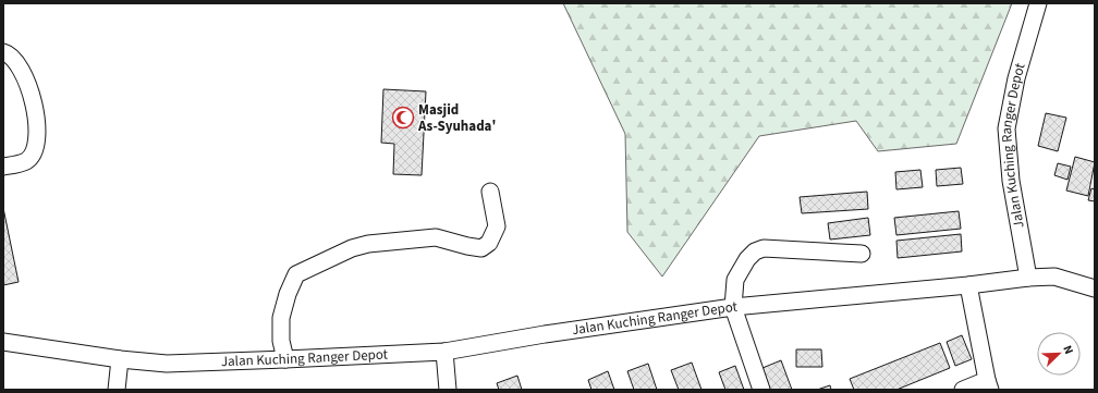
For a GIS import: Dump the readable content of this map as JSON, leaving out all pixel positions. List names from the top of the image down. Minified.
{"streets":{"street":["Jalan Kuching Ranger Depot"]},"places":{"mosque":["Masjid As-Syuhada'"]},"north":"top right"}
